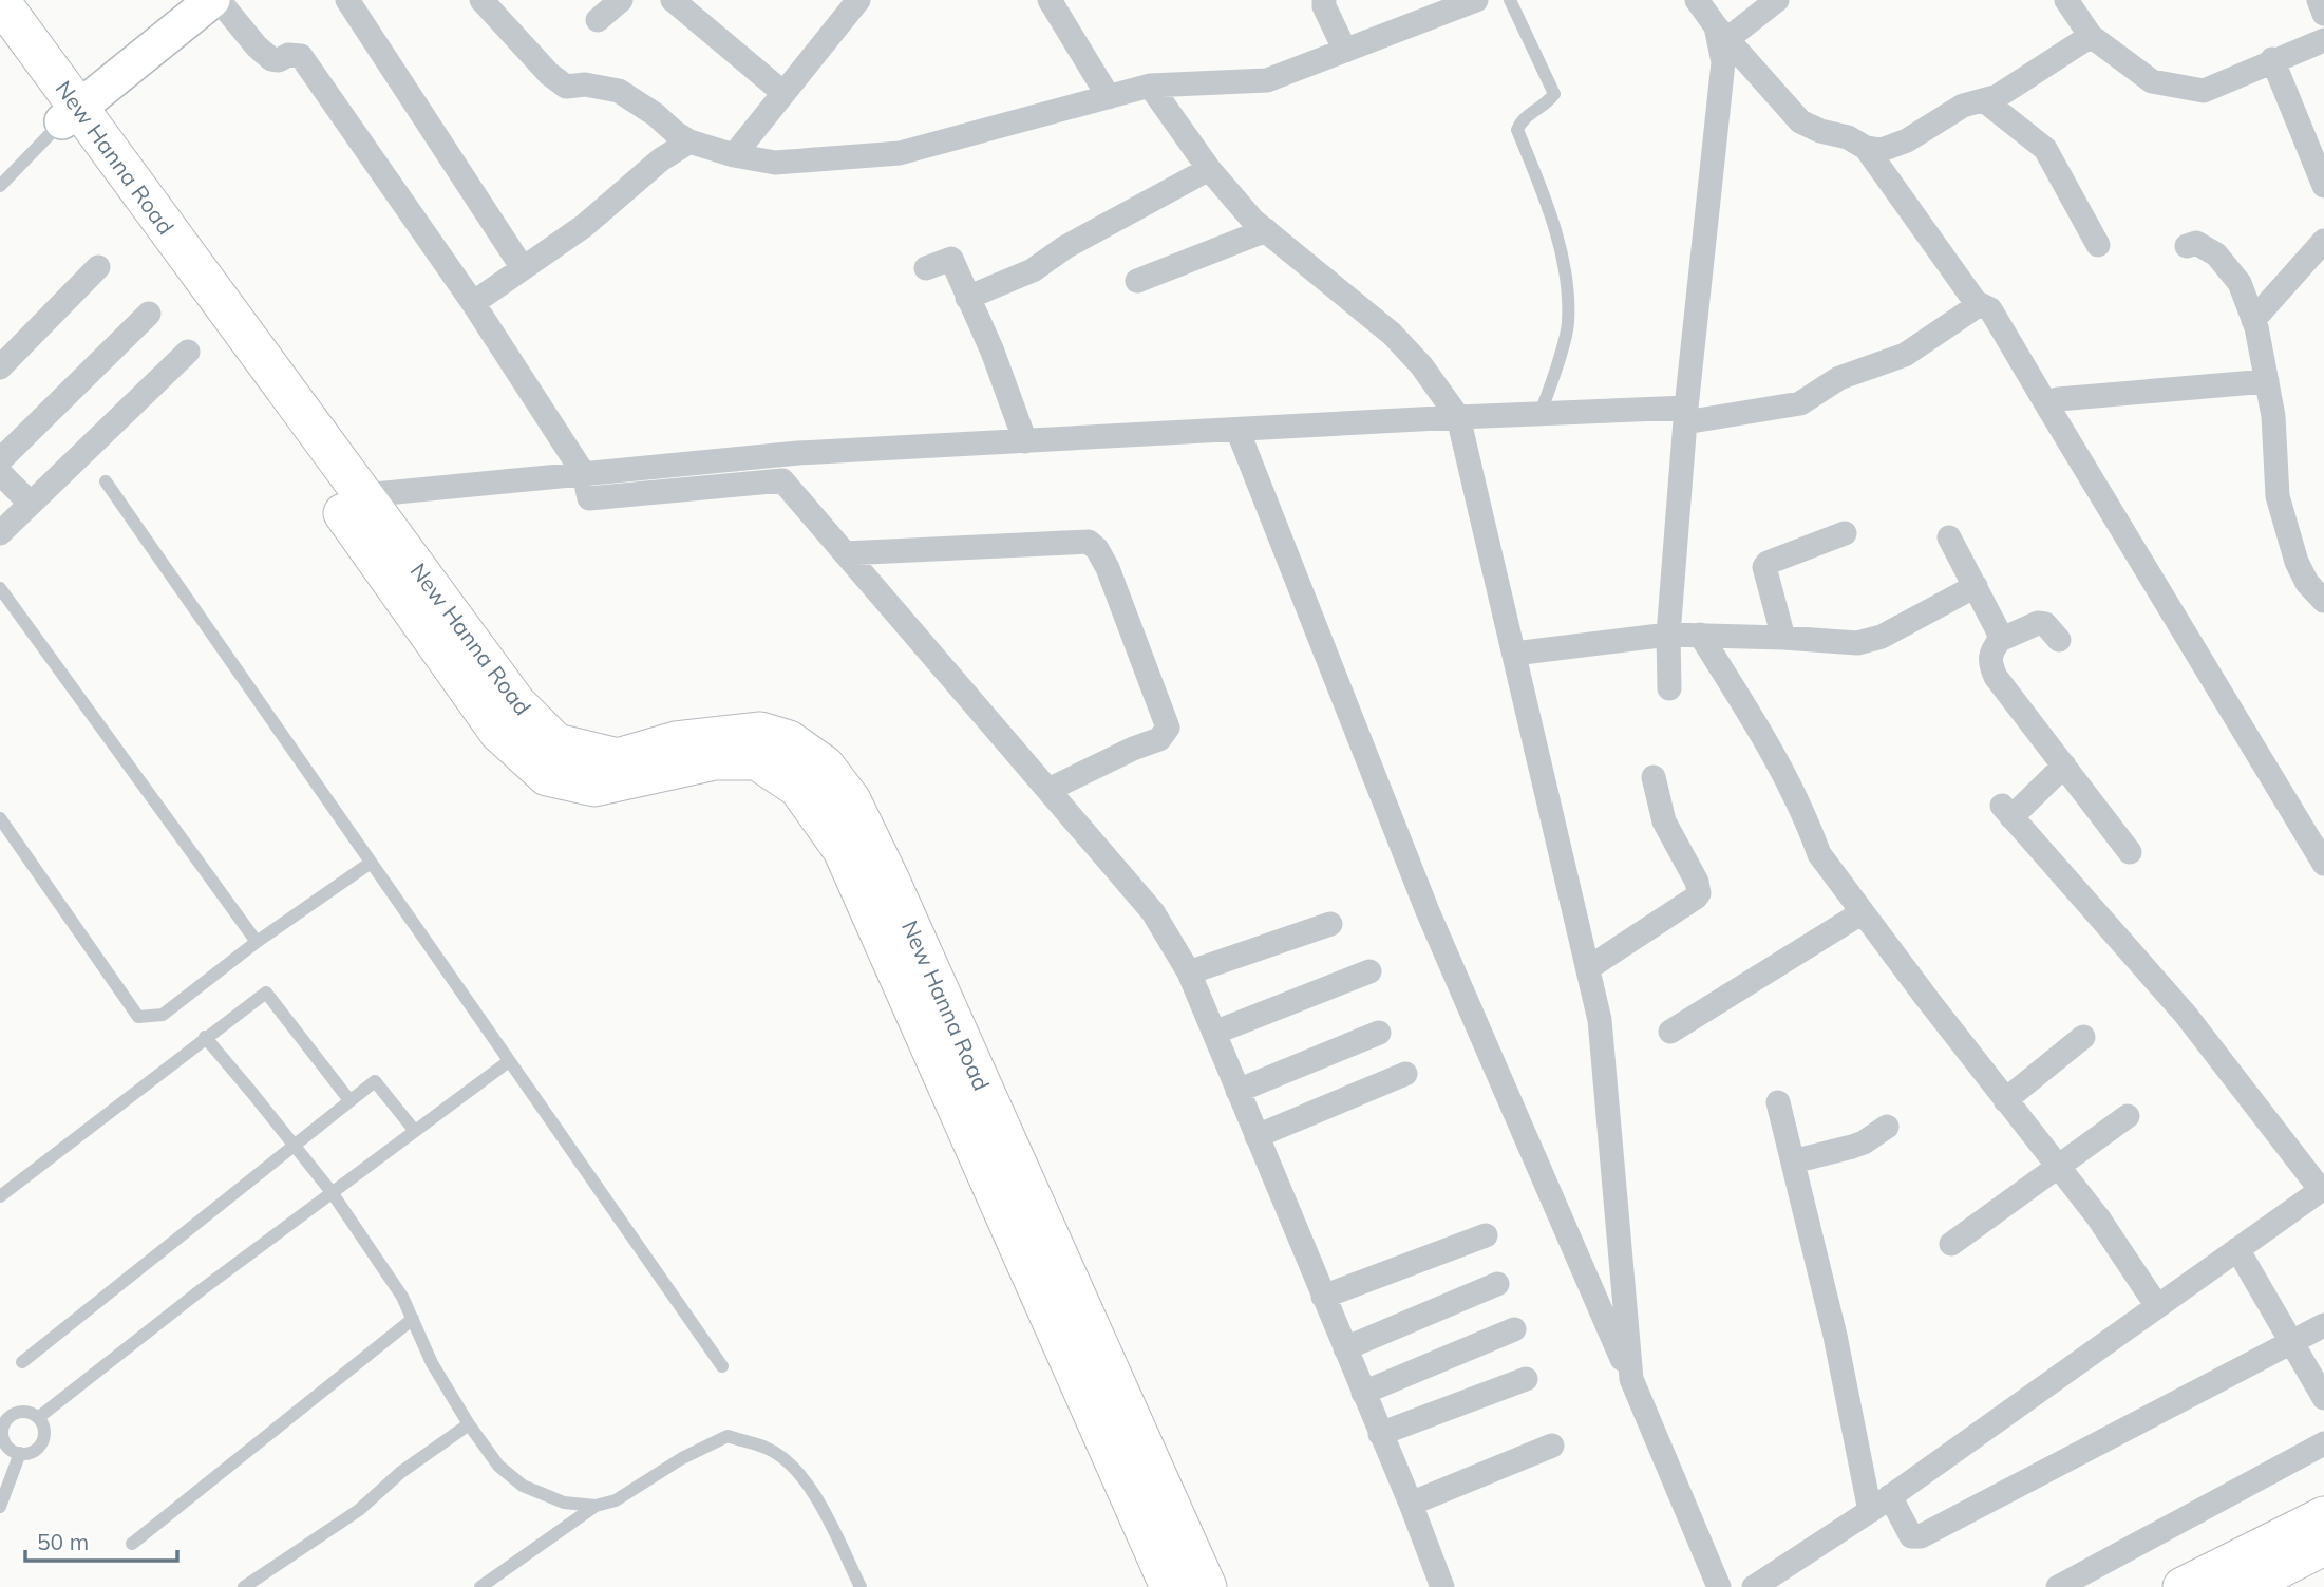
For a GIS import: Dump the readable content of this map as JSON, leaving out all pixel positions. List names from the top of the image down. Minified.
{"streets":{"main road":["New Hanna Road"]},"scale_bar":"50 m"}
